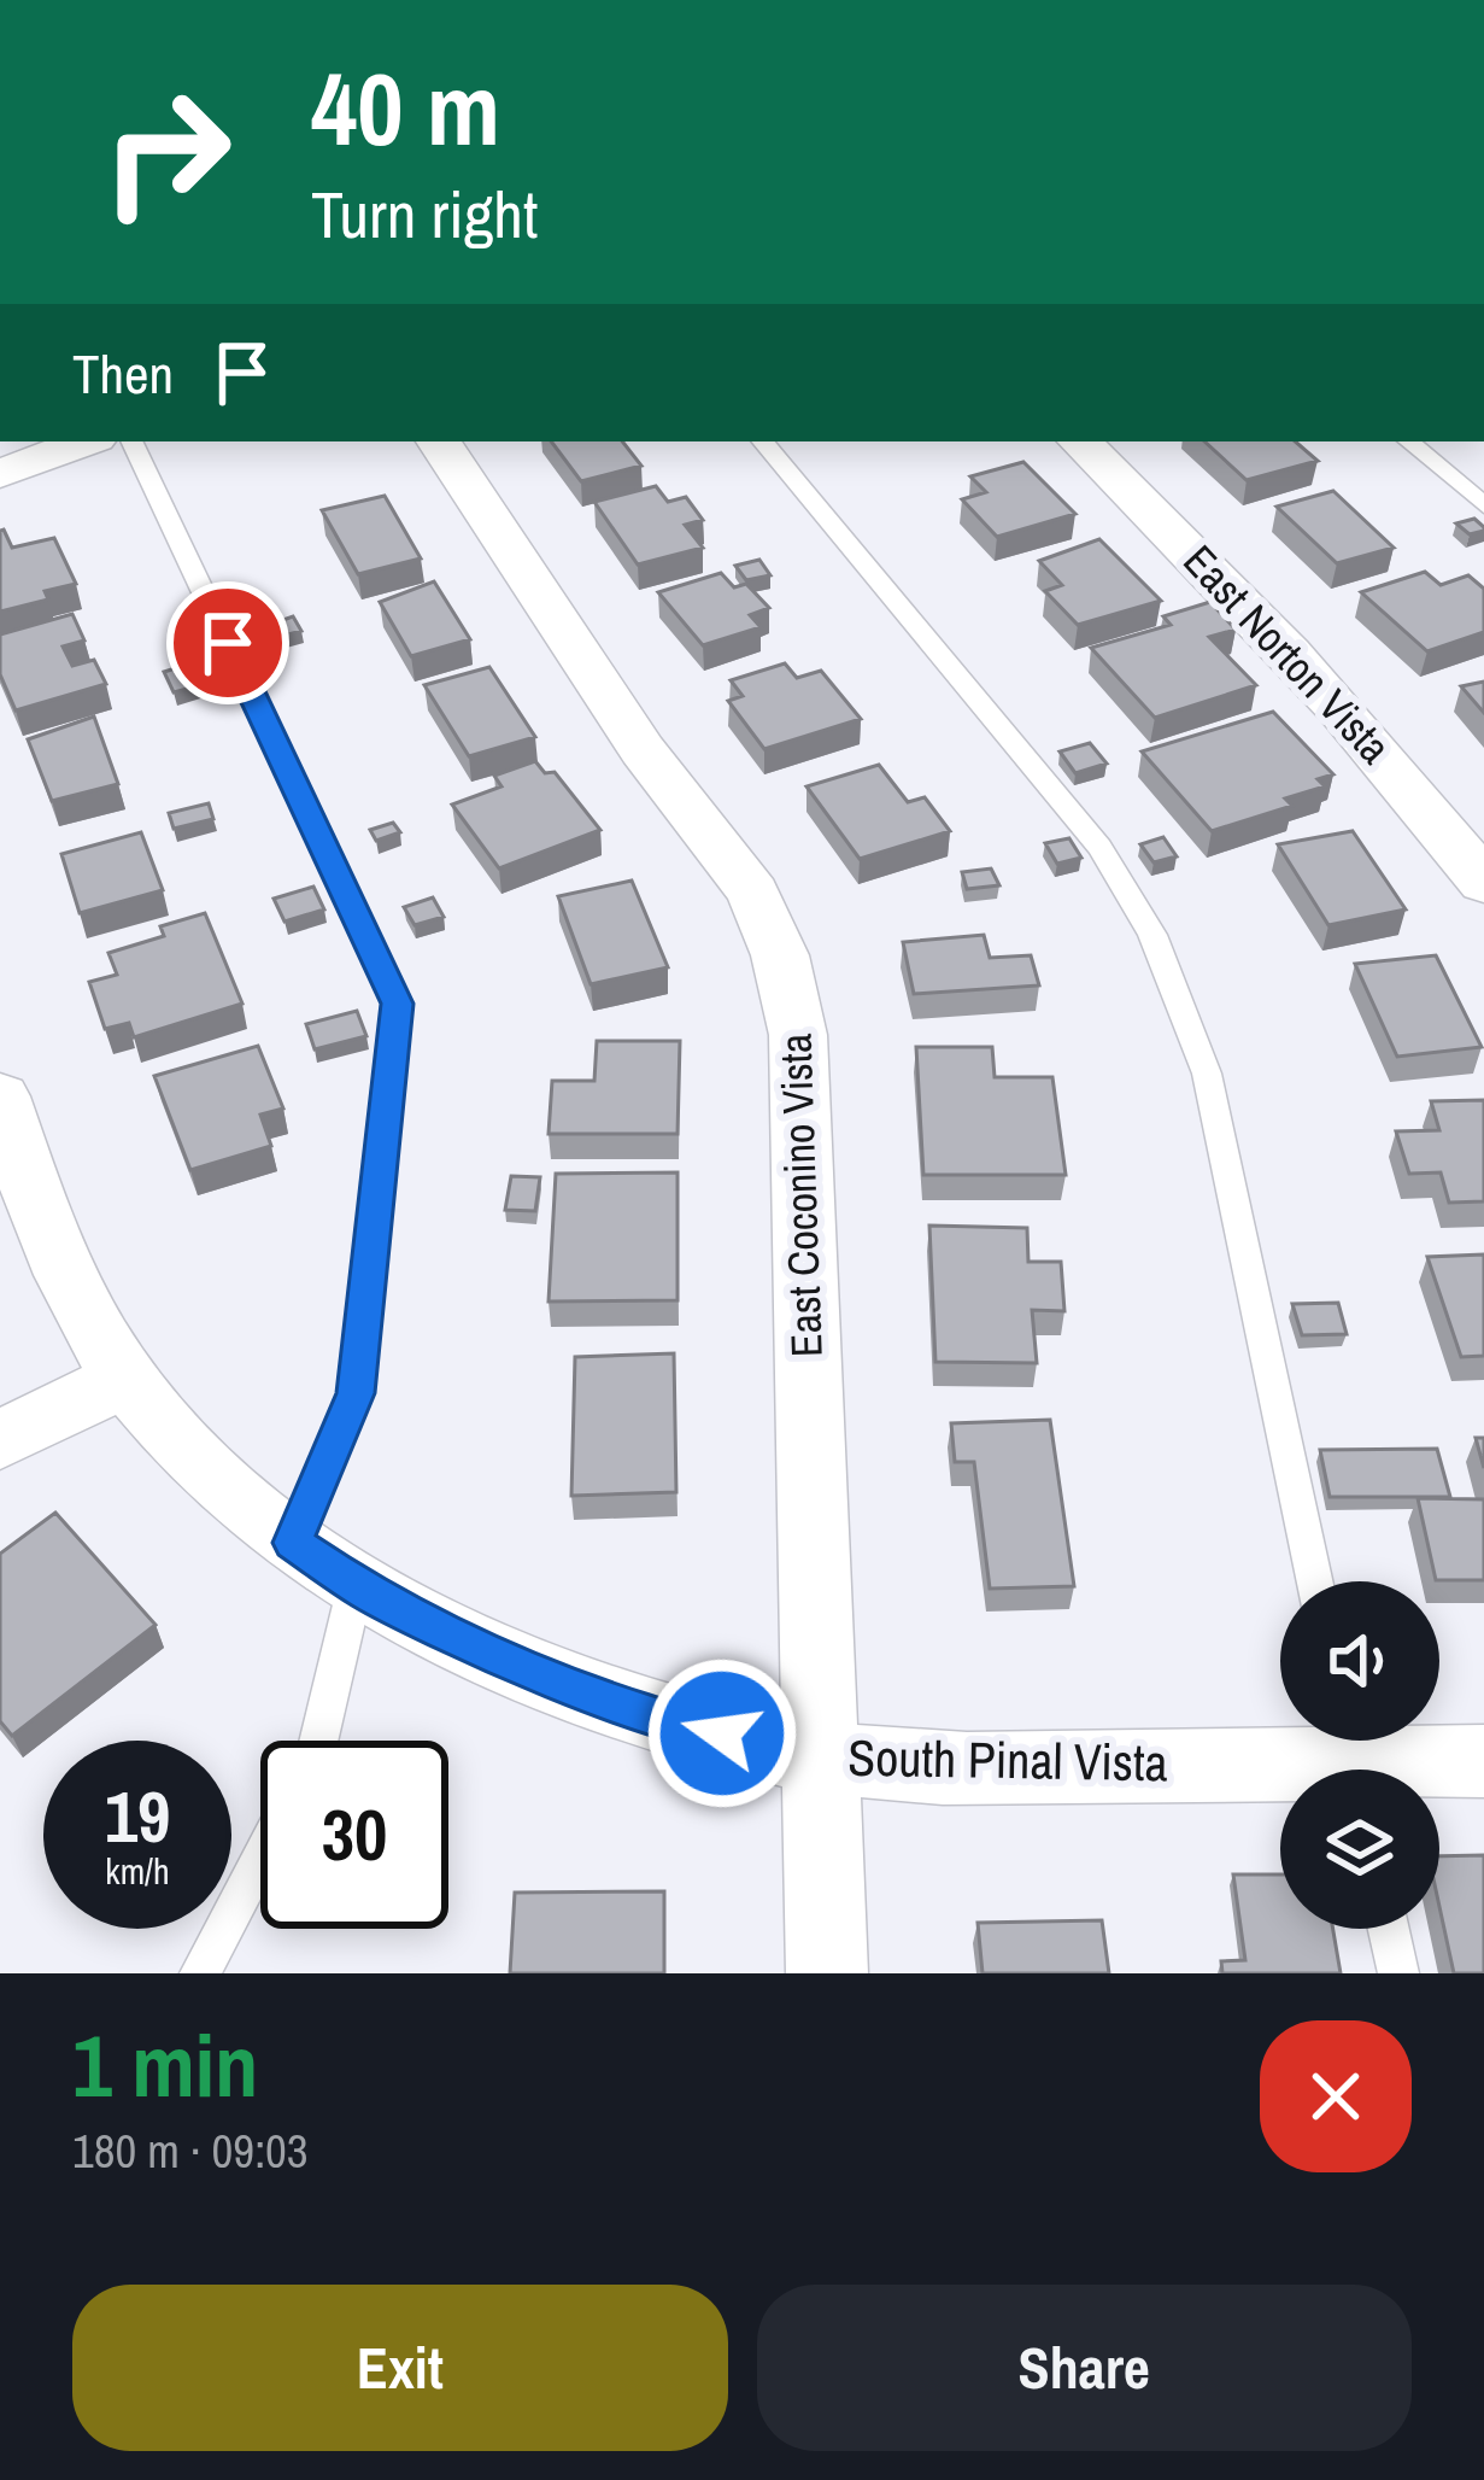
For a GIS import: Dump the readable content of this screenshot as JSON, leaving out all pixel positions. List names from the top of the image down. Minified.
{"streets":{"street":["East Norton Vista","East Coconino Vista","South Pinal Vista"]},"crossings":[["East Coconino Vista","South Pinal Vista"]],"page":{"turn":["40 m","Turn right"],"then":"Then","speed":"19 km/h","limit":"30","heading":["1 min","180 m · 09:03"],"buttons":["Exit","Share"]}}
